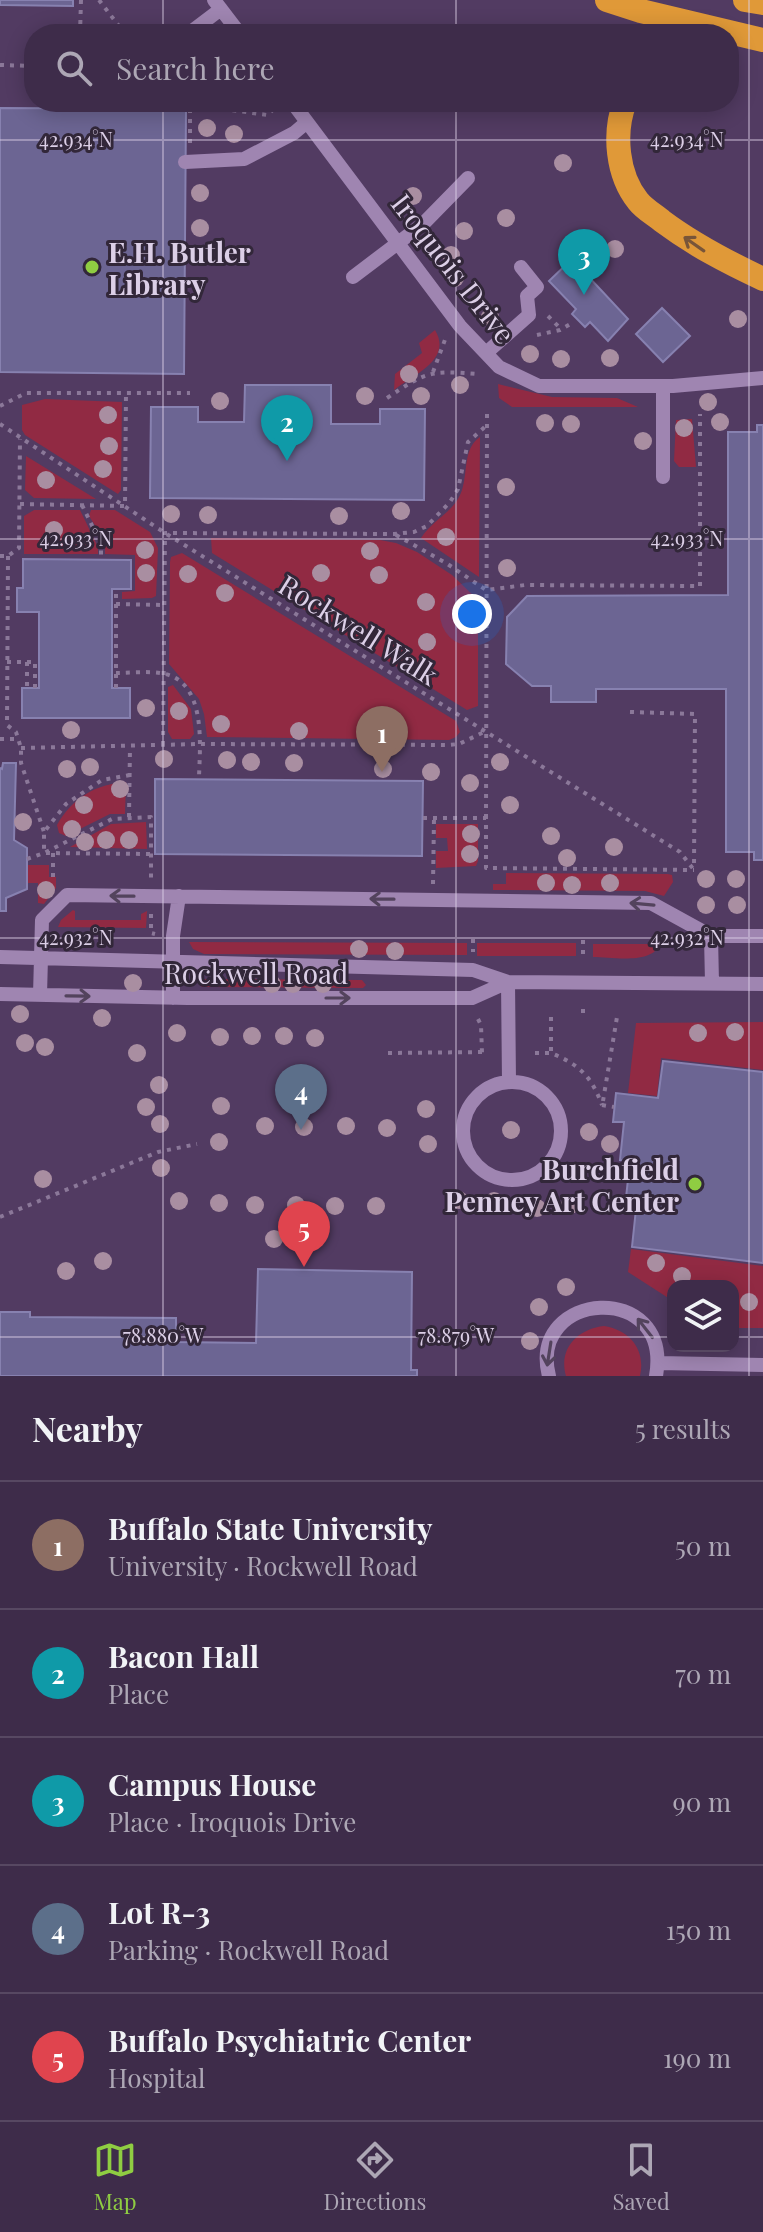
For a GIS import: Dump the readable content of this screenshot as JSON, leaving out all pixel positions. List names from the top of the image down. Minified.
{"streets":{"street":["Iroquois Drive","Rockwell Road"],"path":["Rockwell Walk"]},"places":["E.H. Butler Library","Burchfield Penney Art Center"],"page":{"search":"Search here","pins":["3","2","1","4","5"],"heading":["Nearby","5 results"],"list":[{"mark":"1","name":"Buffalo State University","note":"University · Rockwell Road","value":"50 m"},{"mark":"2","name":"Bacon Hall","note":"Place","value":"70 m"},{"mark":"3","name":"Campus House","note":"Place · Iroquois Drive","value":"90 m"},{"mark":"4","name":"Lot R-3","note":"Parking · Rockwell Road","value":"150 m"},{"mark":"5","name":"Buffalo Psychiatric Center","note":"Hospital","value":"190 m"}],"nav":["Map","Directions","Saved"]},"coordinates":["42.934°N","42.933°N","42.932°N","78.880°W","78.879°W"]}
